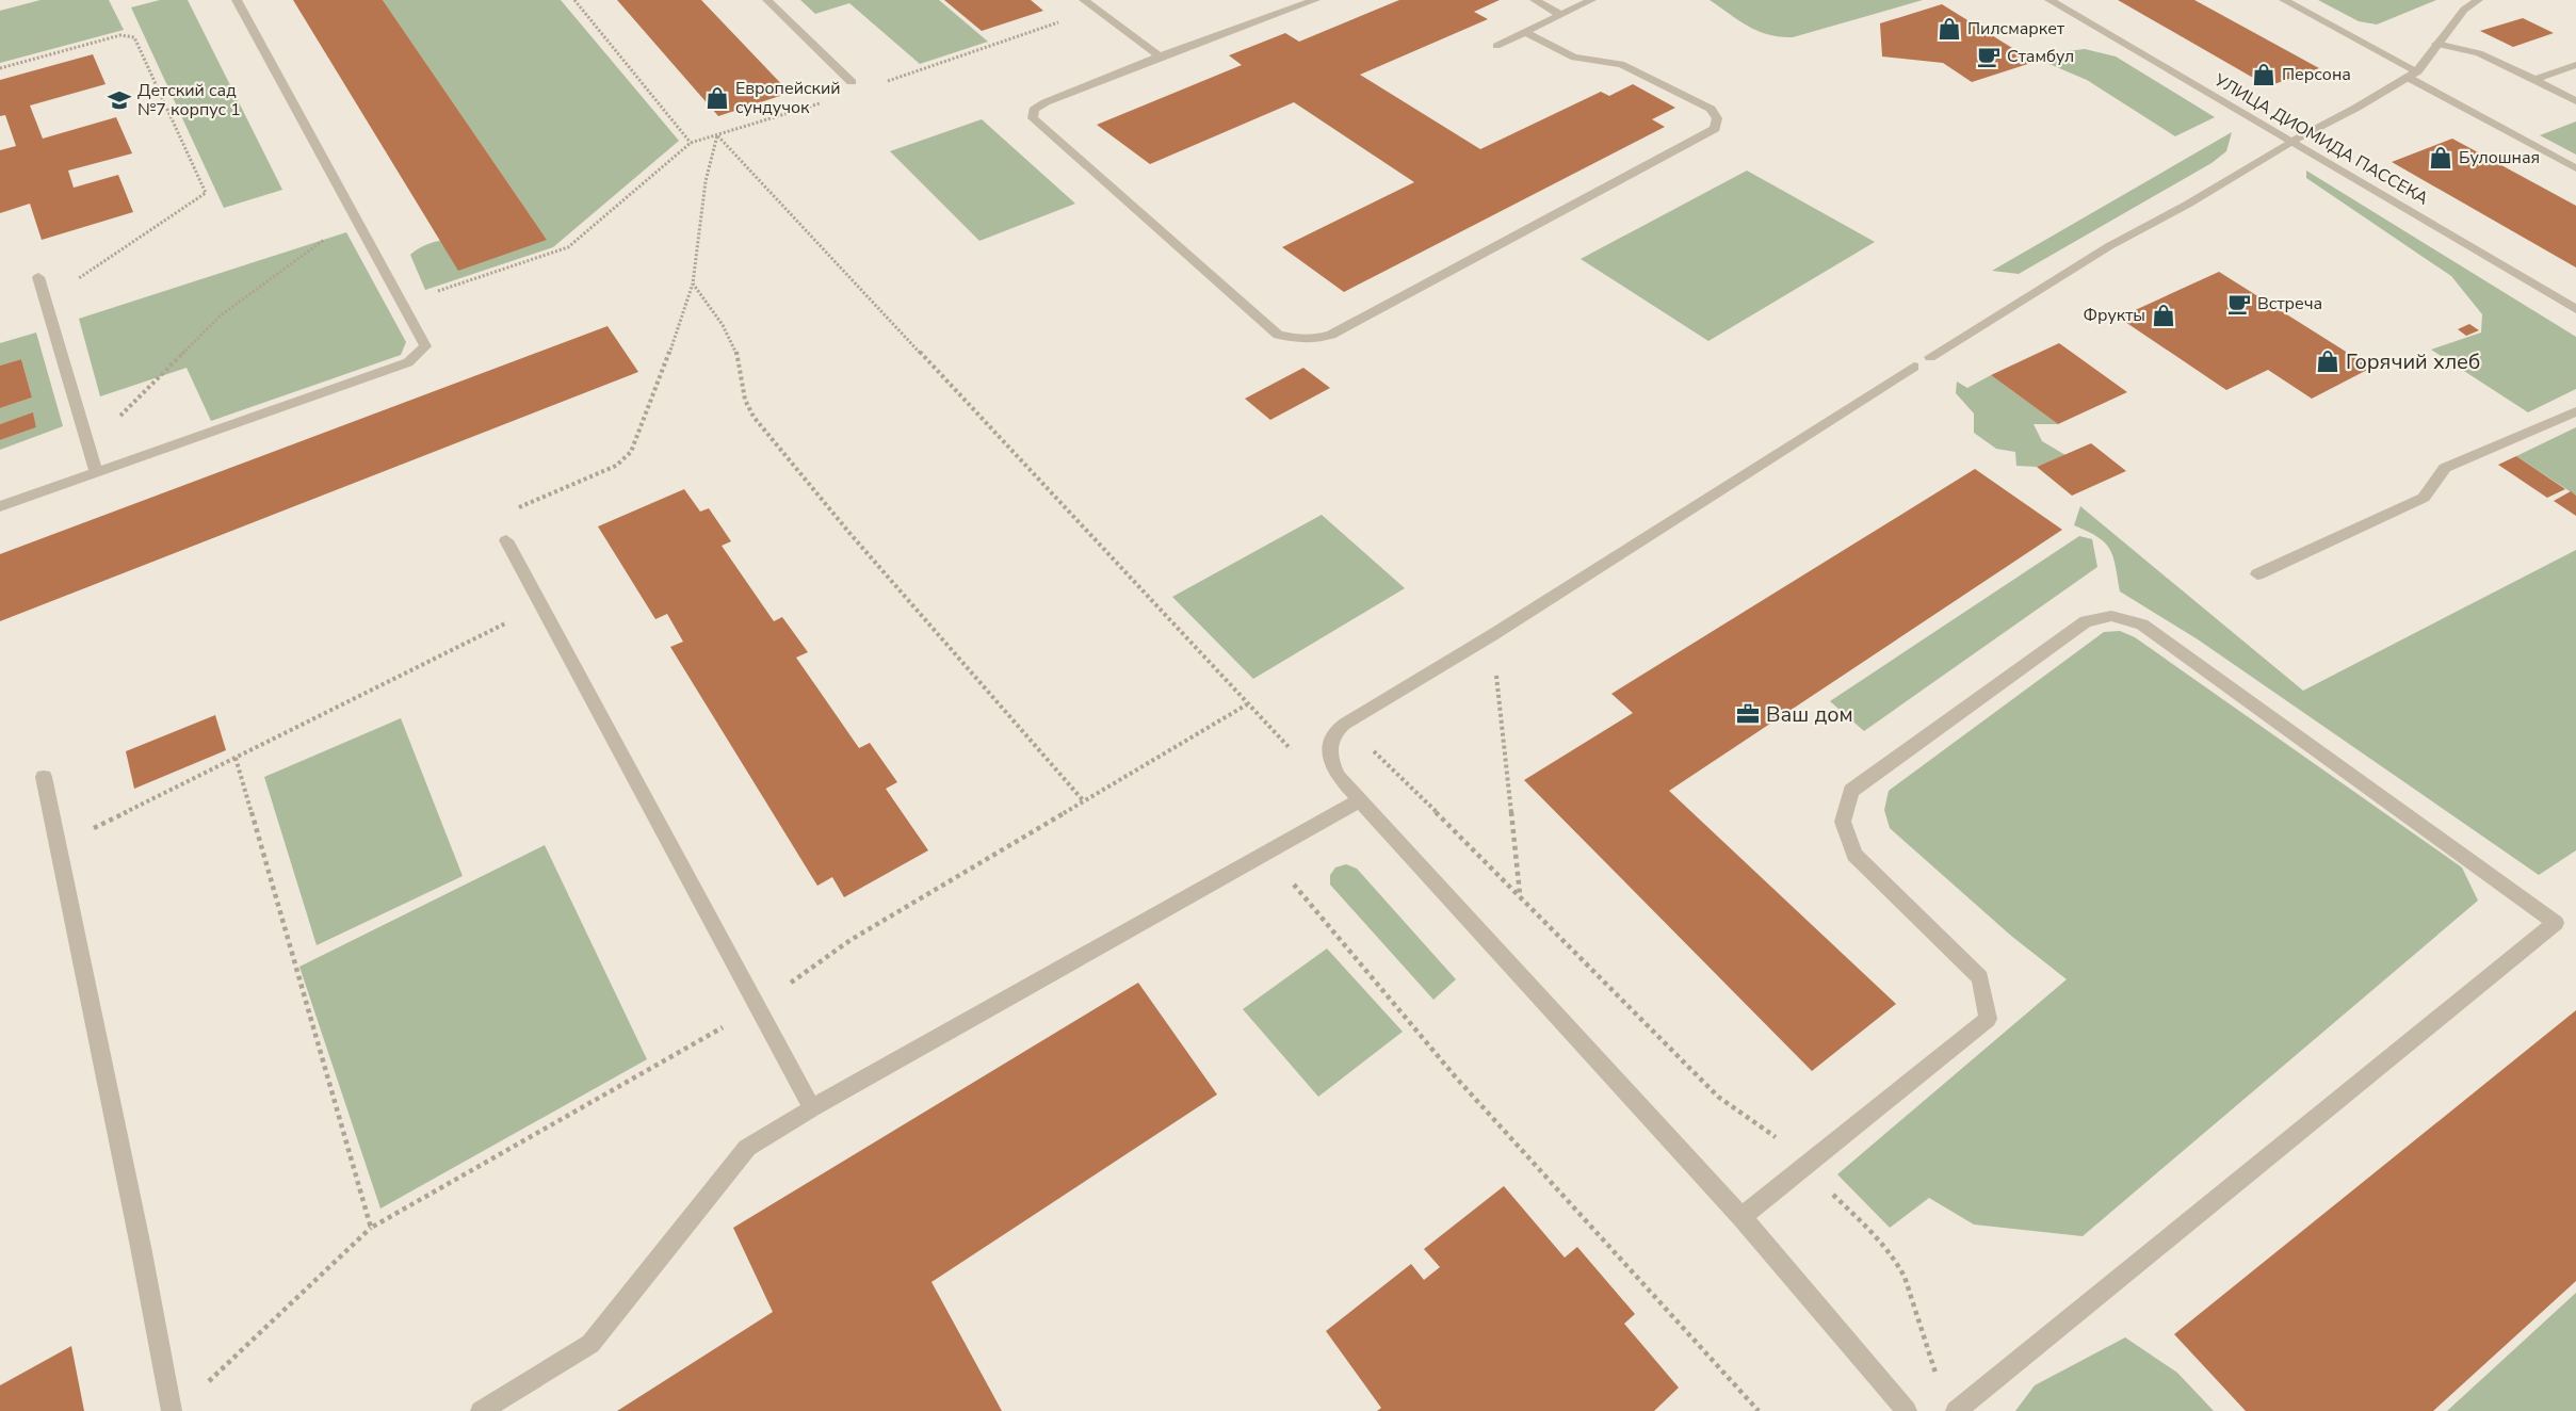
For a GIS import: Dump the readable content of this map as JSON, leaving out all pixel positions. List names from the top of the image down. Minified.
{"streets":{"street":["УЛИЦА ДИОМИДА ПАССЕКА"]},"places":{"shop":["Пилсмаркет","Персона","Европейский сундучок","Булошная","Фрукты","Горячий хлеб"],"cafe":["Стамбул","Встреча"],"school or university":["Детский сад №7 корпус 1"],"office":["Ваш дом"]}}
